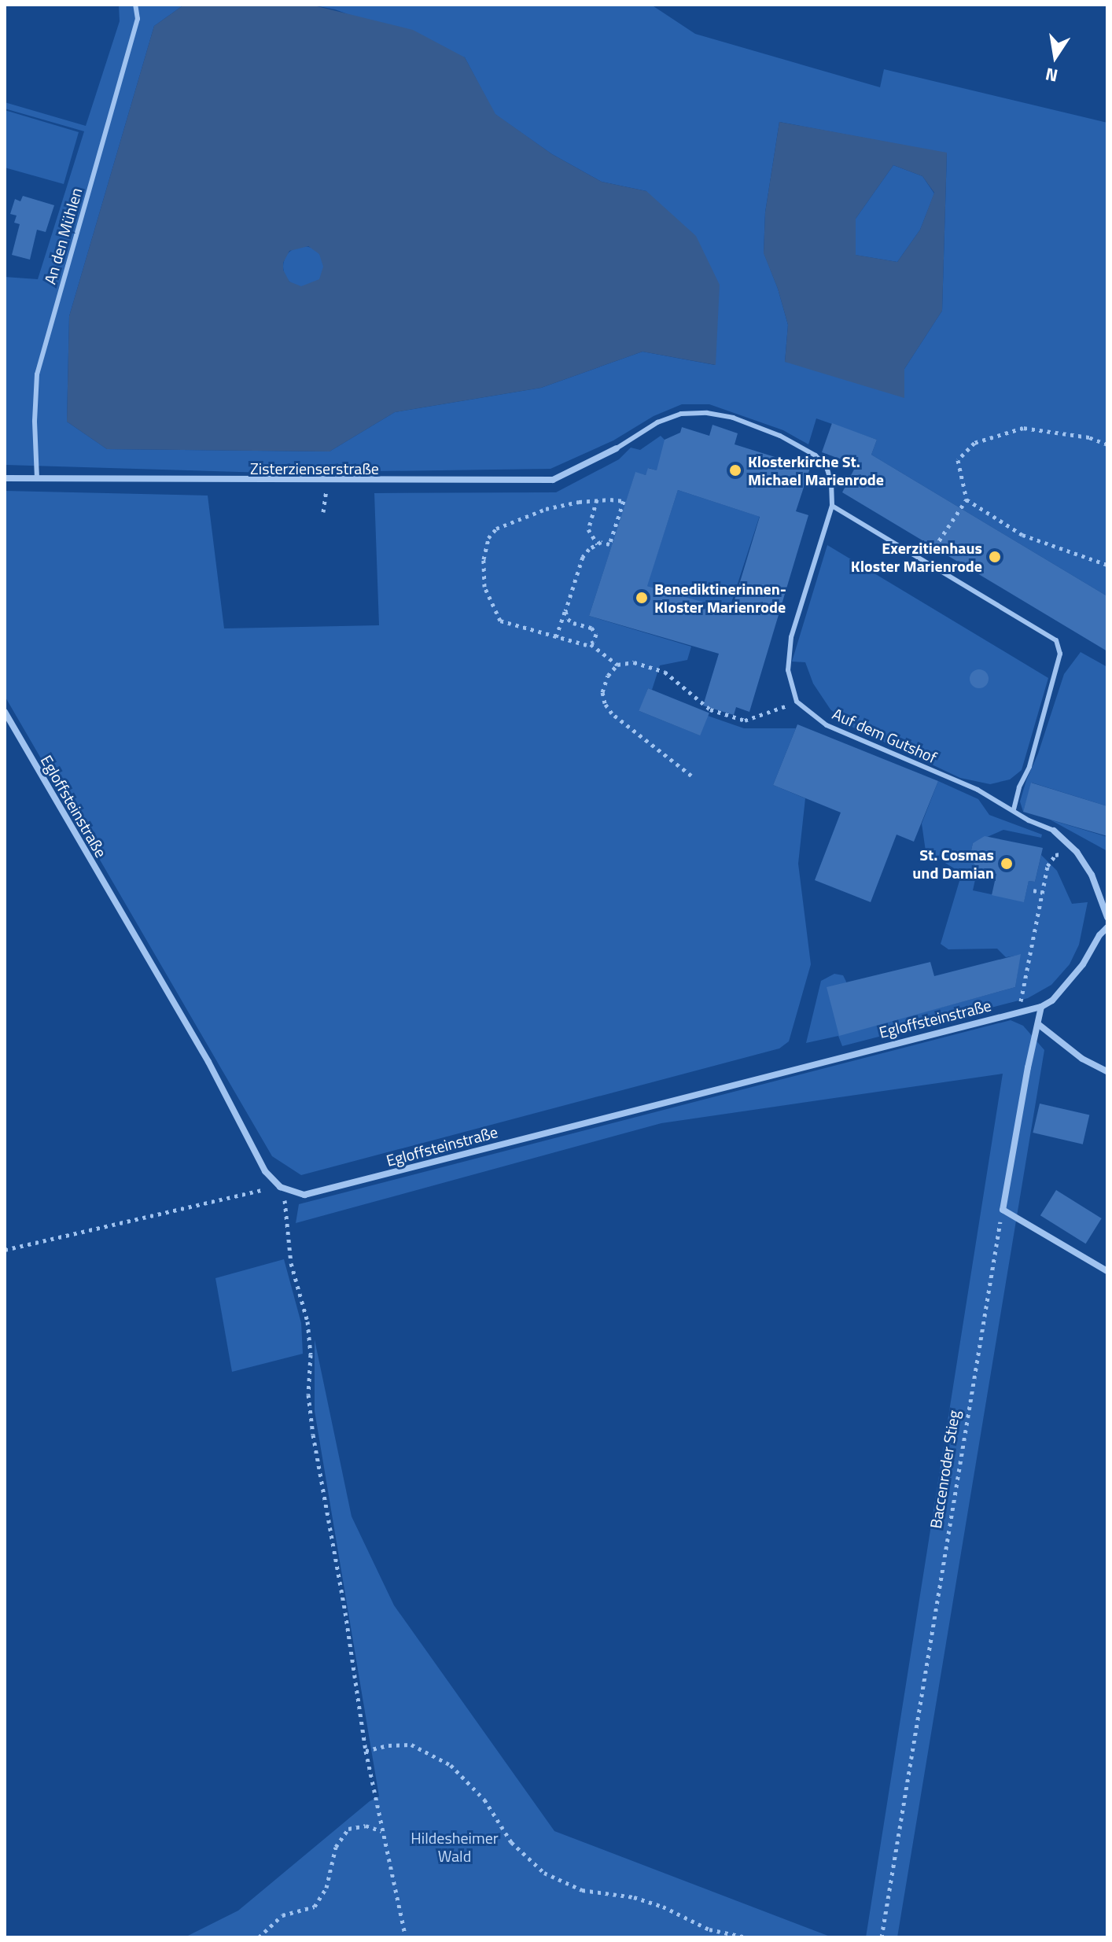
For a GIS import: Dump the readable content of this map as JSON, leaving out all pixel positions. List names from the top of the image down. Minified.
{"streets":{"street":["Zisterzienserstraße","Egloffsteinstraße"],"lane":["An den Mühlen","Auf dem Gutshof"],"path":["Baccenroder Stieg"]},"crossings":[["An den Mühlen","Zisterzienserstraße"]],"parks":["Hildesheimer Wald"],"places":["Klosterkirche St. Michael Marienrode","Exerzitienhaus Kloster Marienrode","Benediktinerinnen- Kloster Marienrode","St. Cosmas und Damian"],"north":"bottom"}
